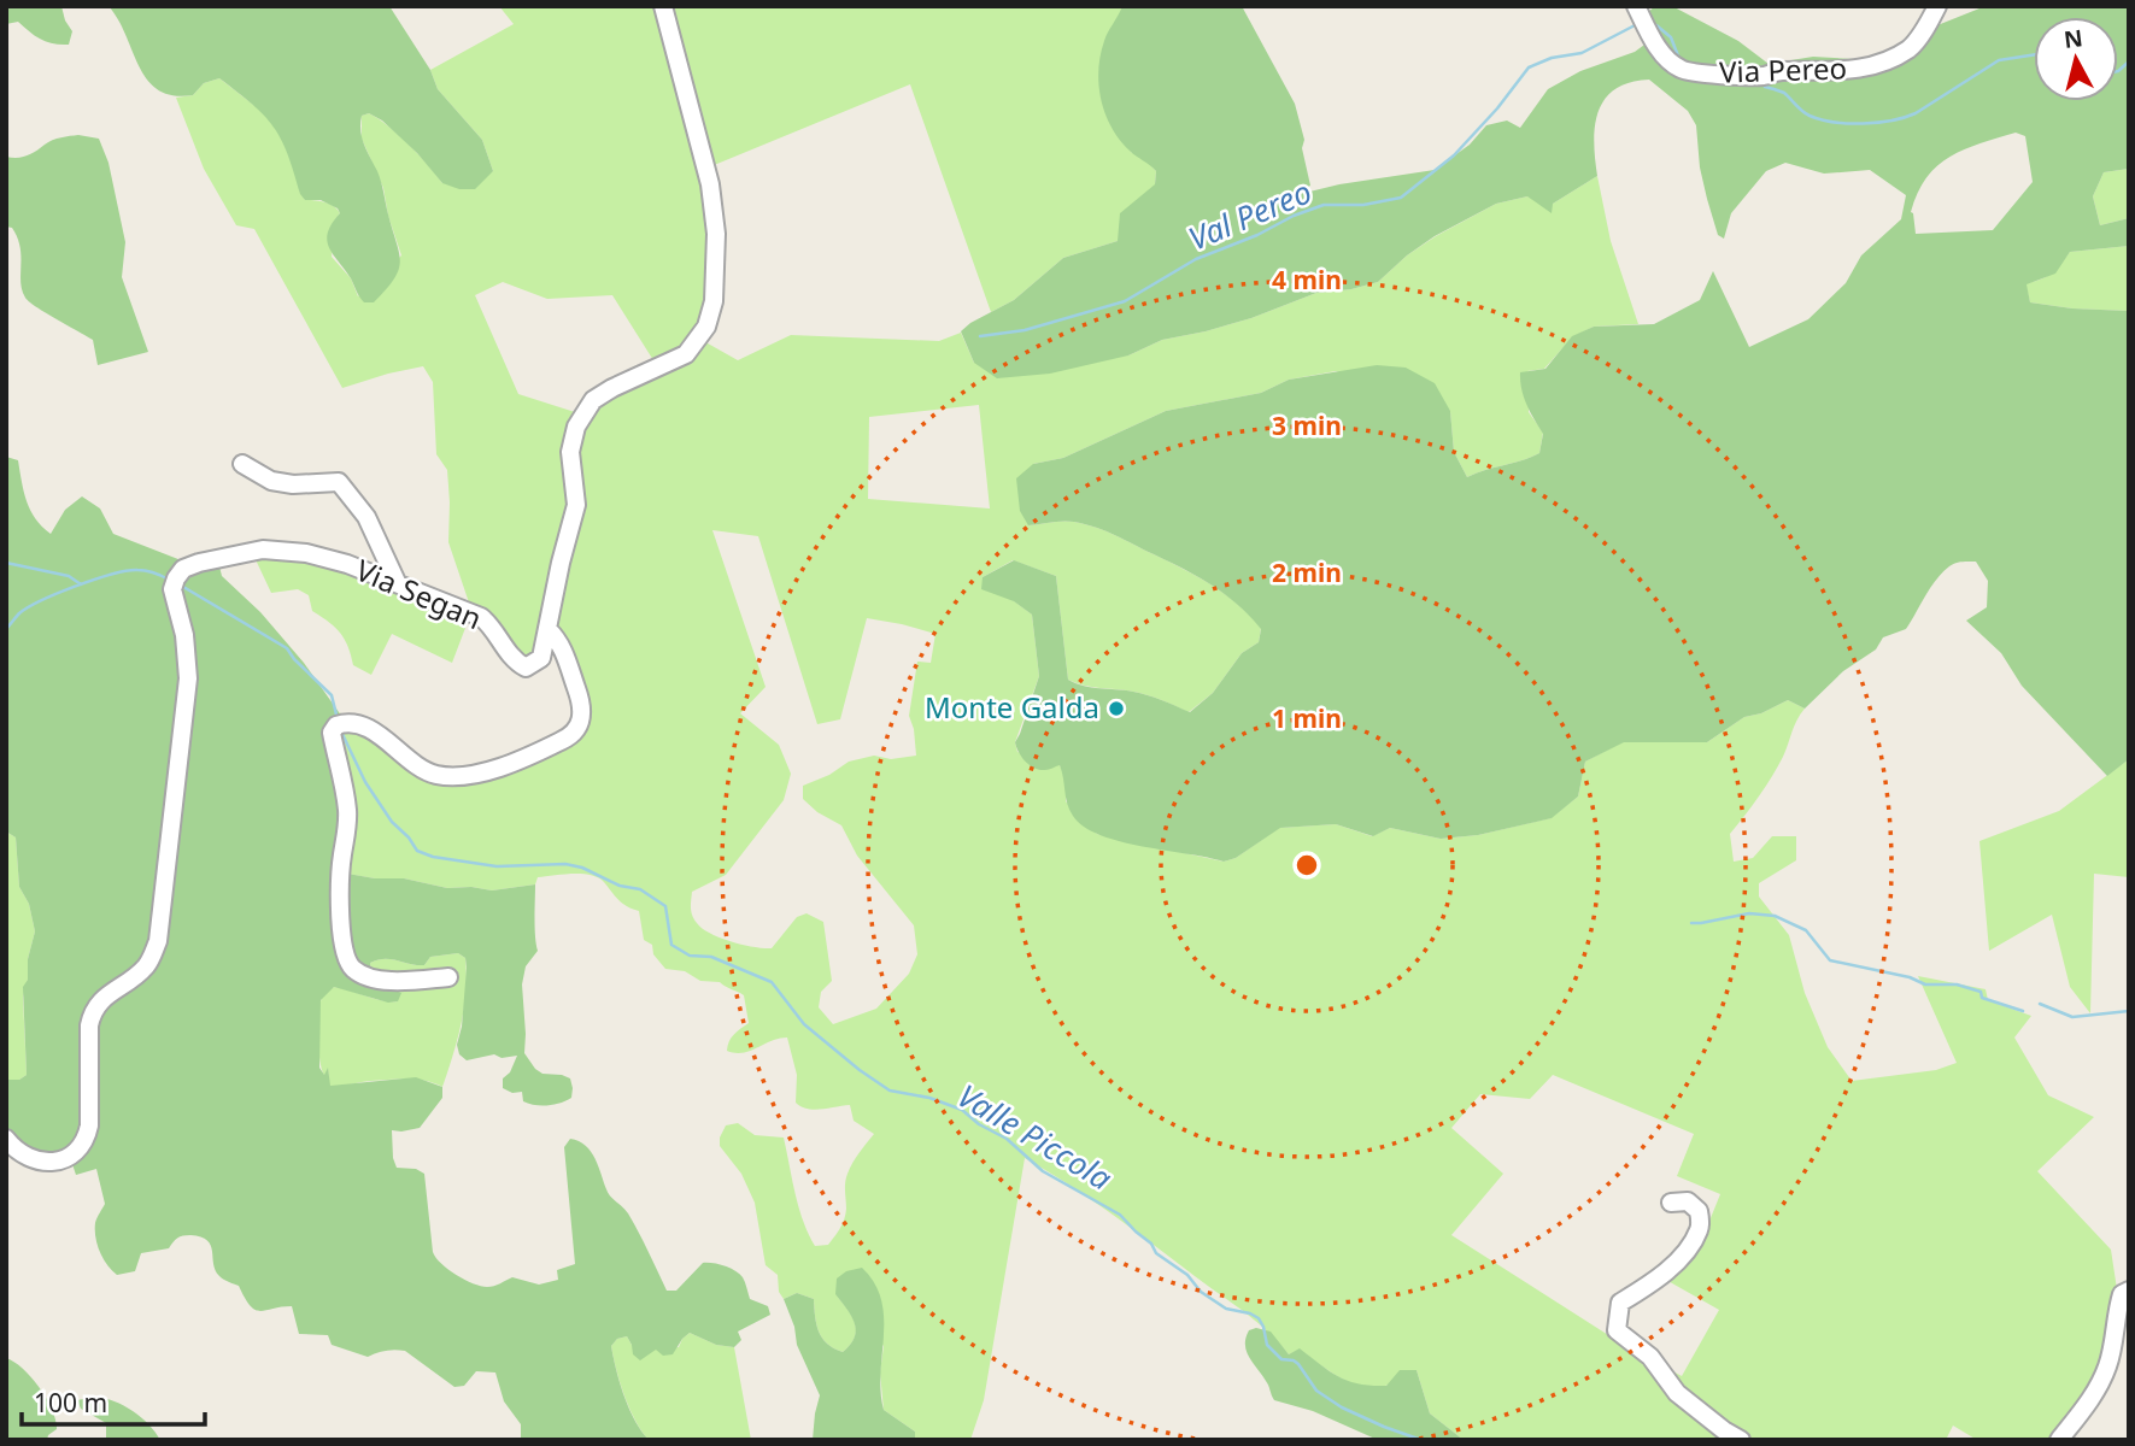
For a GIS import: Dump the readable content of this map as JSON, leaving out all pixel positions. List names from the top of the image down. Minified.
{"streets":{"street":["Via Pereo","Via Segan"]},"water":["Val Pereo","Valle Piccola"],"places":["Monte Galda"],"scale_bar":"100 m","north":"top","rings":["4 min","3 min","2 min","1 min"]}
